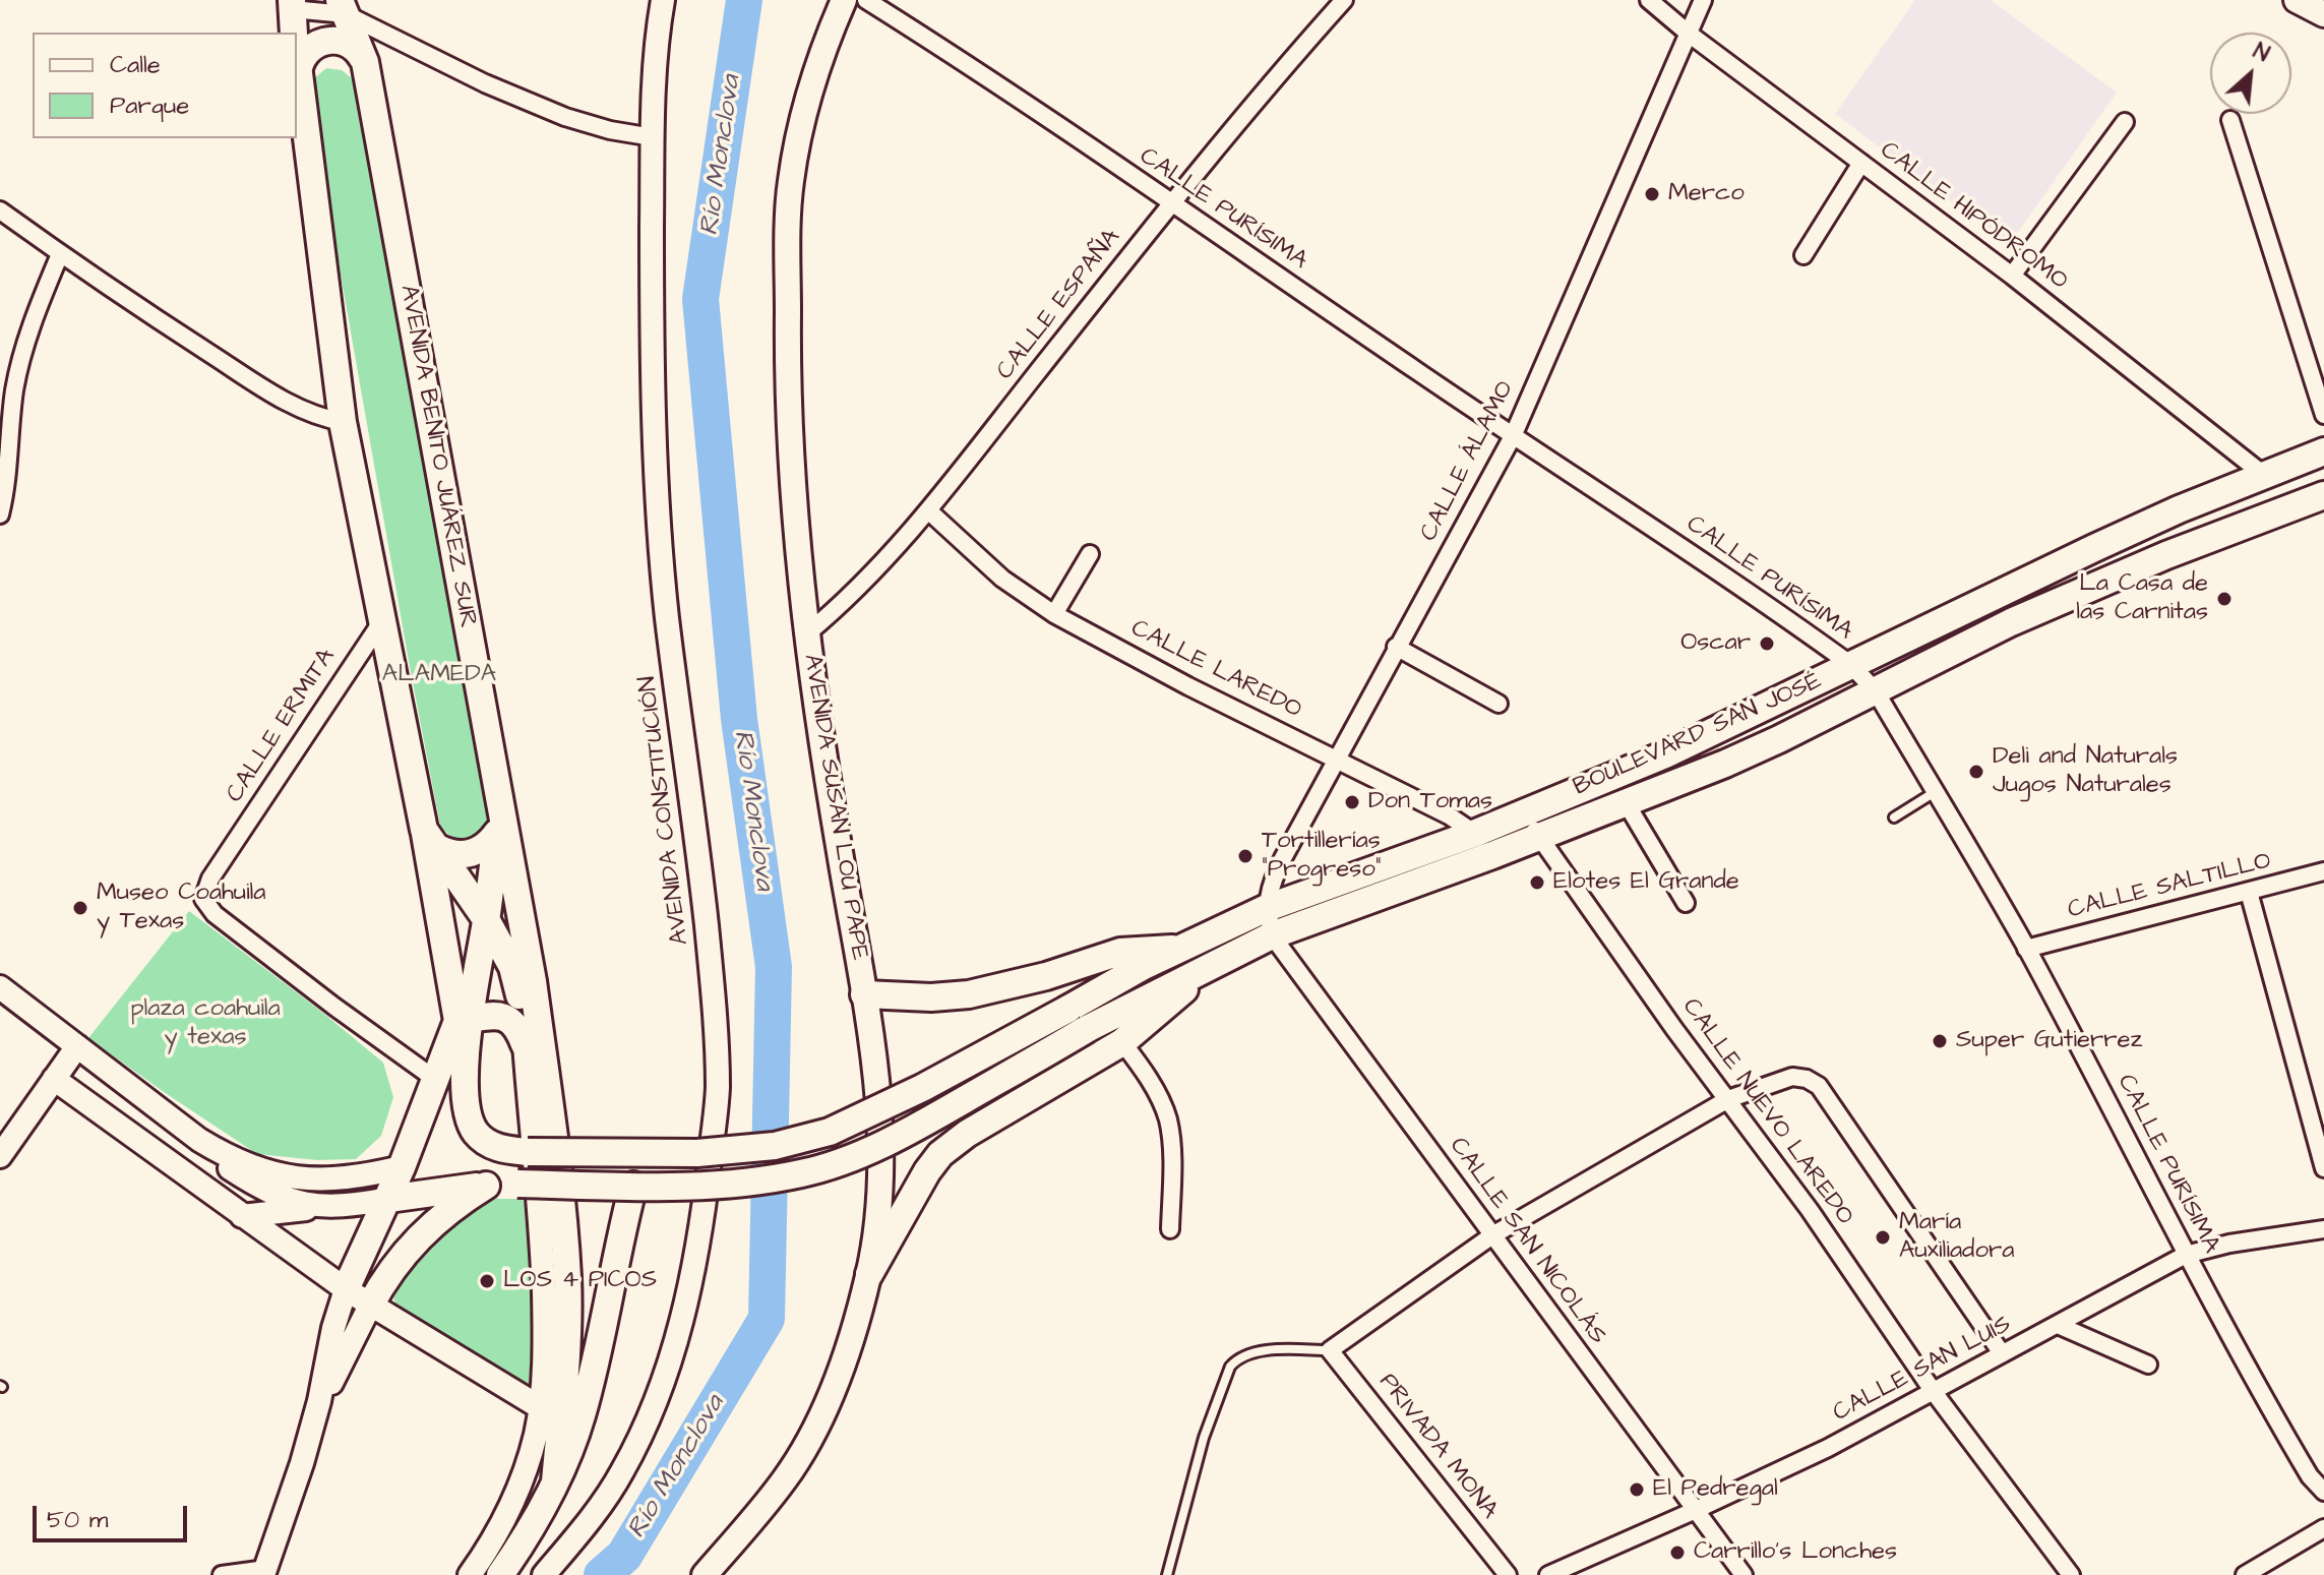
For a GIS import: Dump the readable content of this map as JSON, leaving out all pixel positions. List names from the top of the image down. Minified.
{"streets":{"main road":["AVENIDA BENITO JUÁREZ SUR","BOULEVARD SAN JOSÉ","AVENIDA SUSAN LOU PAPE"],"street":["CALLE PURÍSIMA","CALLE HIPÓDROMO","CALLE ESPAÑA","CALLE ÁLAMO","CALLE LAREDO","CALLE ERMITA","AVENIDA CONSTITUCIÓN","CALLE SALTILLO","CALLE NUEVO LAREDO","CALLE SAN NICOLÁS","CALLE SAN LUIS","PRIVADA MONA"]},"crossings":[["CALLE PURÍSIMA","CALLE ESPAÑA"],["CALLE PURÍSIMA","CALLE ÁLAMO"],["CALLE PURÍSIMA","BOULEVARD SAN JOSÉ"],["CALLE PURÍSIMA","CALLE SALTILLO"],["CALLE PURÍSIMA","CALLE SAN LUIS"],["CALLE HIPÓDROMO","CALLE ÁLAMO"],["CALLE HIPÓDROMO","BOULEVARD SAN JOSÉ"],["CALLE ESPAÑA","CALLE LAREDO"],["CALLE ESPAÑA","AVENIDA SUSAN LOU PAPE"],["AVENIDA BENITO JUÁREZ SUR","BOULEVARD SAN JOSÉ"],["CALLE ÁLAMO","CALLE LAREDO"],["CALLE ÁLAMO","BOULEVARD SAN JOSÉ"],["CALLE ÁLAMO","CALLE SAN NICOLÁS"],["CALLE LAREDO","BOULEVARD SAN JOSÉ"],["BOULEVARD SAN JOSÉ","CALLE NUEVO LAREDO"],["BOULEVARD SAN JOSÉ","CALLE SAN NICOLÁS"],["CALLE NUEVO LAREDO","CALLE SAN LUIS"],["CALLE SAN NICOLÁS","CALLE SAN LUIS"]],"water":["Río Monclova"],"parks":["ALAMEDA","plaza coahuila y texas"],"places":["Merco","La Casa de las Carnitas","Oscar","Deli and Naturals Jugos Naturales","Don Tomas","Tortillerías \"Progreso\"","Elotes El Grande","Museo Coahuila y Texas","Super Gutierrez","María Auxiliadora","LOS 4 PICOS","El Pedregal","Carrillo's Lonches"],"legend":["Calle","Parque"],"scale_bar":"50 m","north":"top right"}
